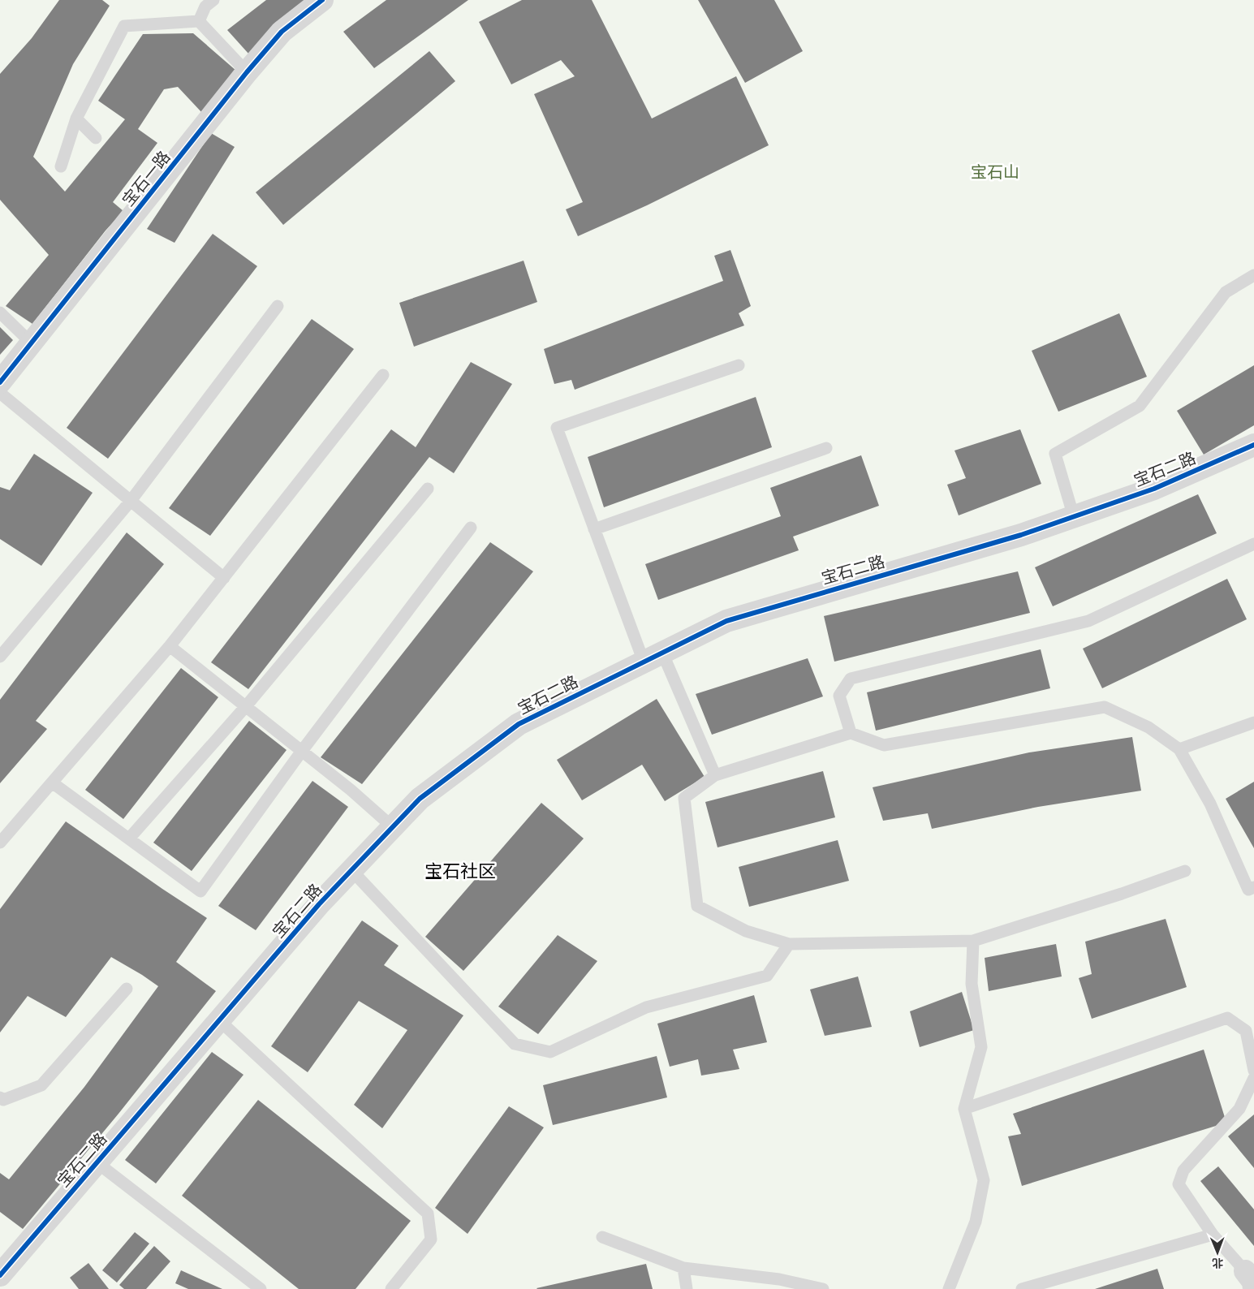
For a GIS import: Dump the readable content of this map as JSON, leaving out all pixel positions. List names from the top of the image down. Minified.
{"streets":{"street":["宝石一路","宝石二路"]},"districts":["宝石社区"],"parks":["宝石山"],"north":"bottom"}
